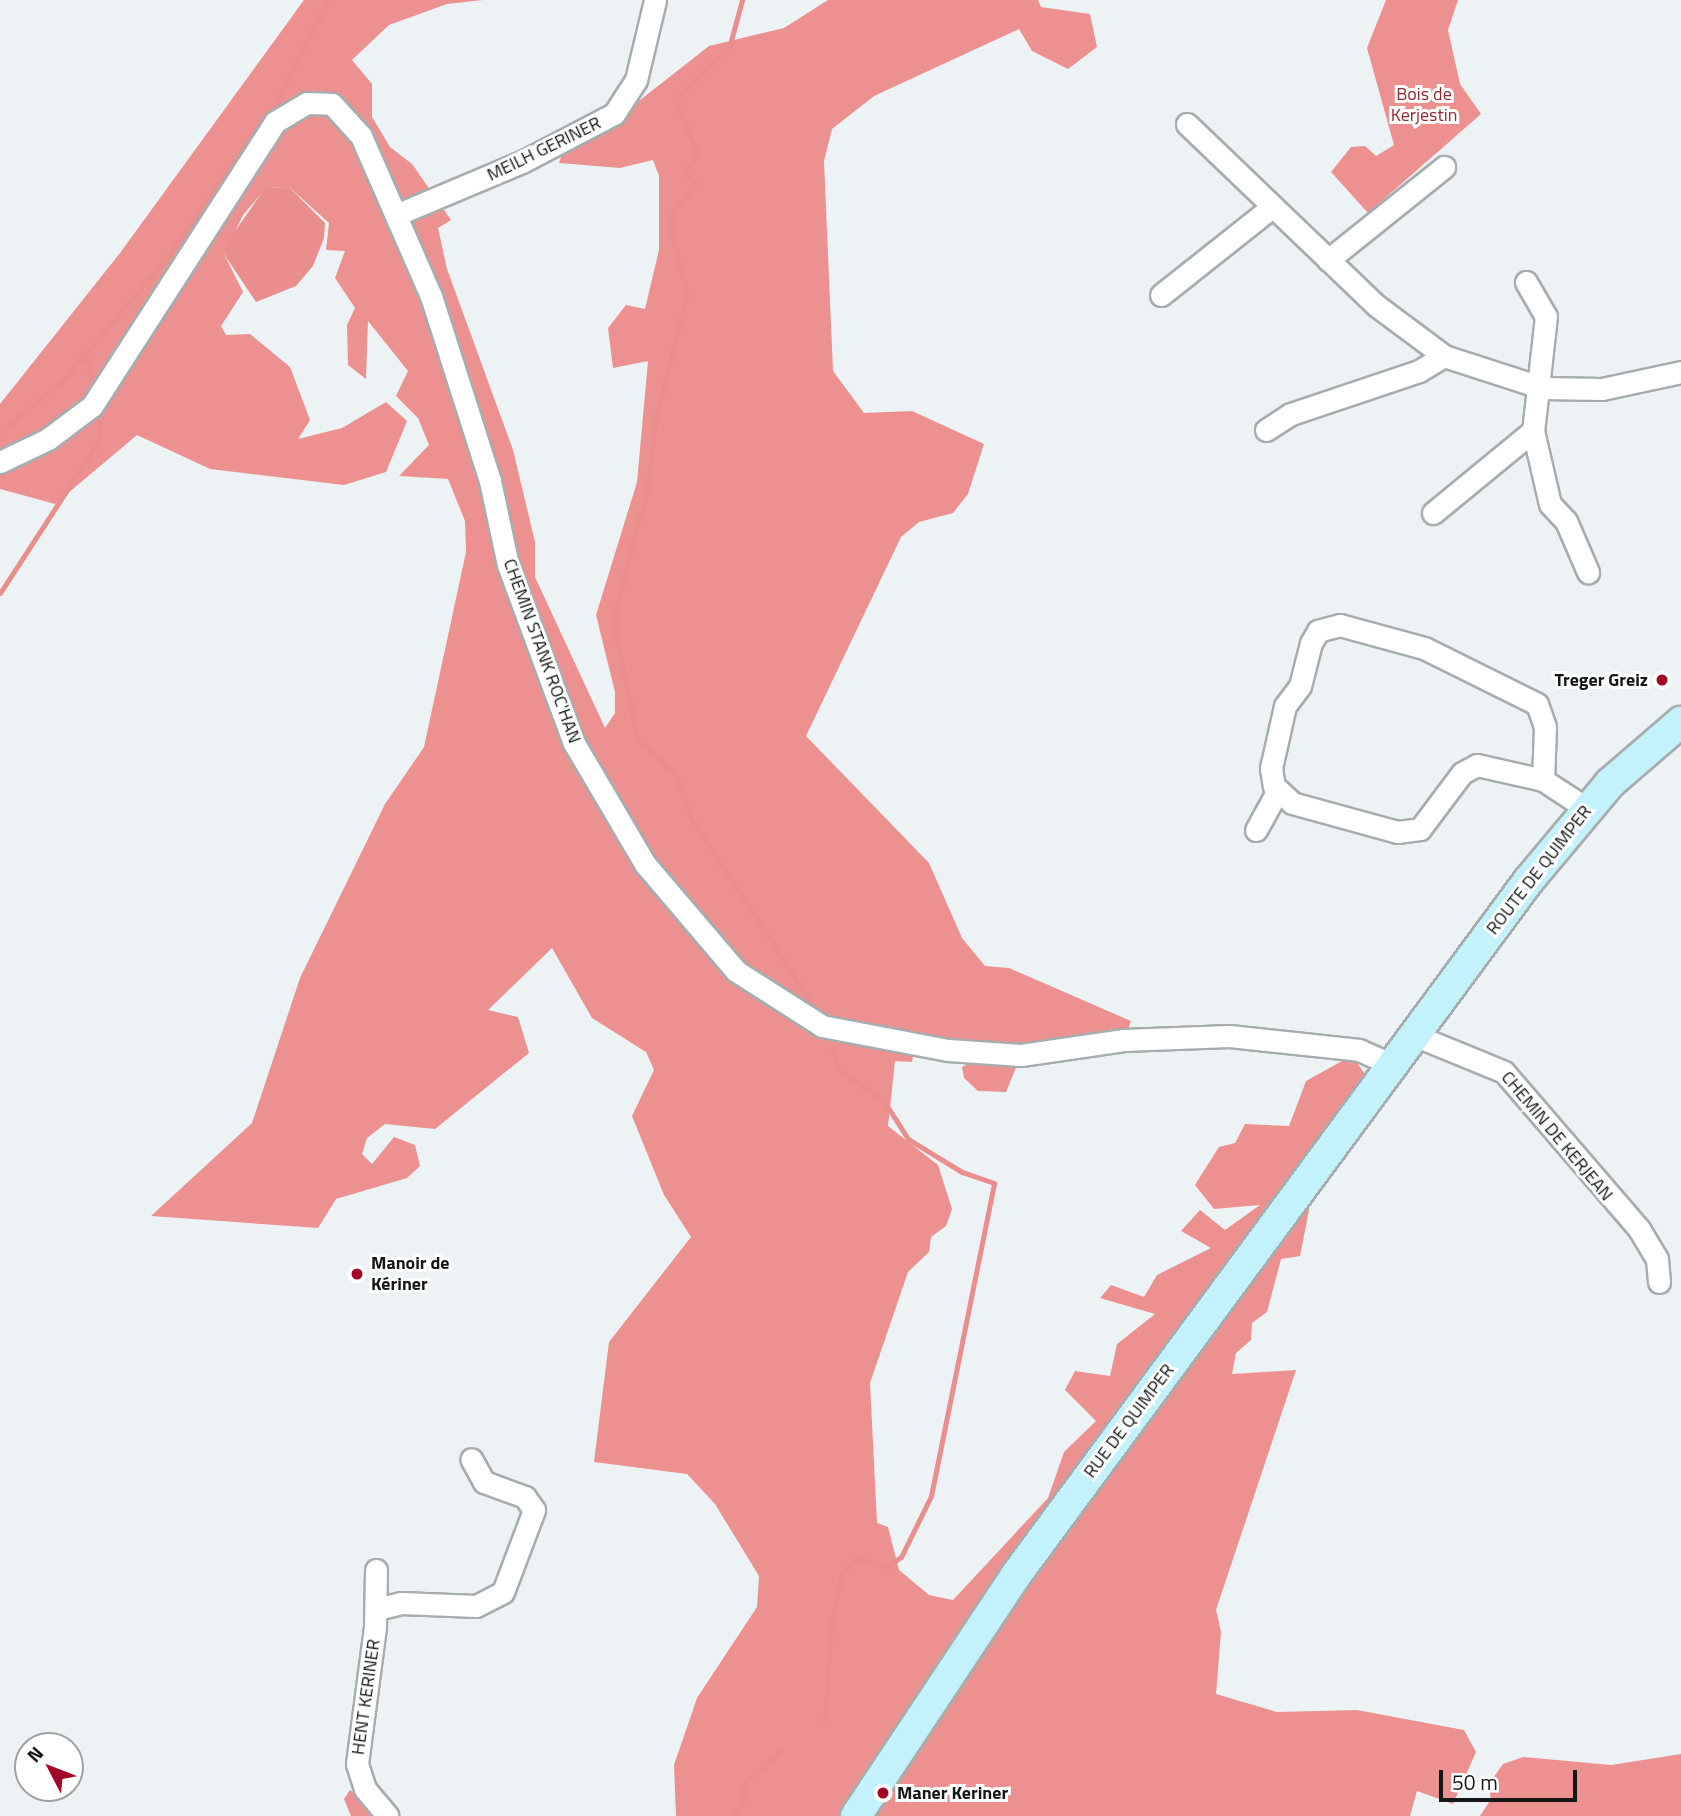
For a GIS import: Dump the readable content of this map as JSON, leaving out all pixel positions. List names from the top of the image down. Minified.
{"streets":{"main road":["ROUTE DE QUIMPER","RUE DE QUIMPER"],"street":["MEILH GERINER","CHEMIN STANK ROC'HAN","CHEMIN DE KERJEAN","HENT KERINER"]},"crossings":[["MEILH GERINER","CHEMIN STANK ROC'HAN"],["CHEMIN STANK ROC'HAN","RUE DE QUIMPER"],["ROUTE DE QUIMPER","CHEMIN DE KERJEAN"],["ROUTE DE QUIMPER","RUE DE QUIMPER"],["CHEMIN DE KERJEAN","RUE DE QUIMPER"]],"parks":["Bois de Kerjestin"],"places":["Treger Greiz","Manoir de Kériner","Maner Keriner"],"scale_bar":"50 m","north":"top left"}
